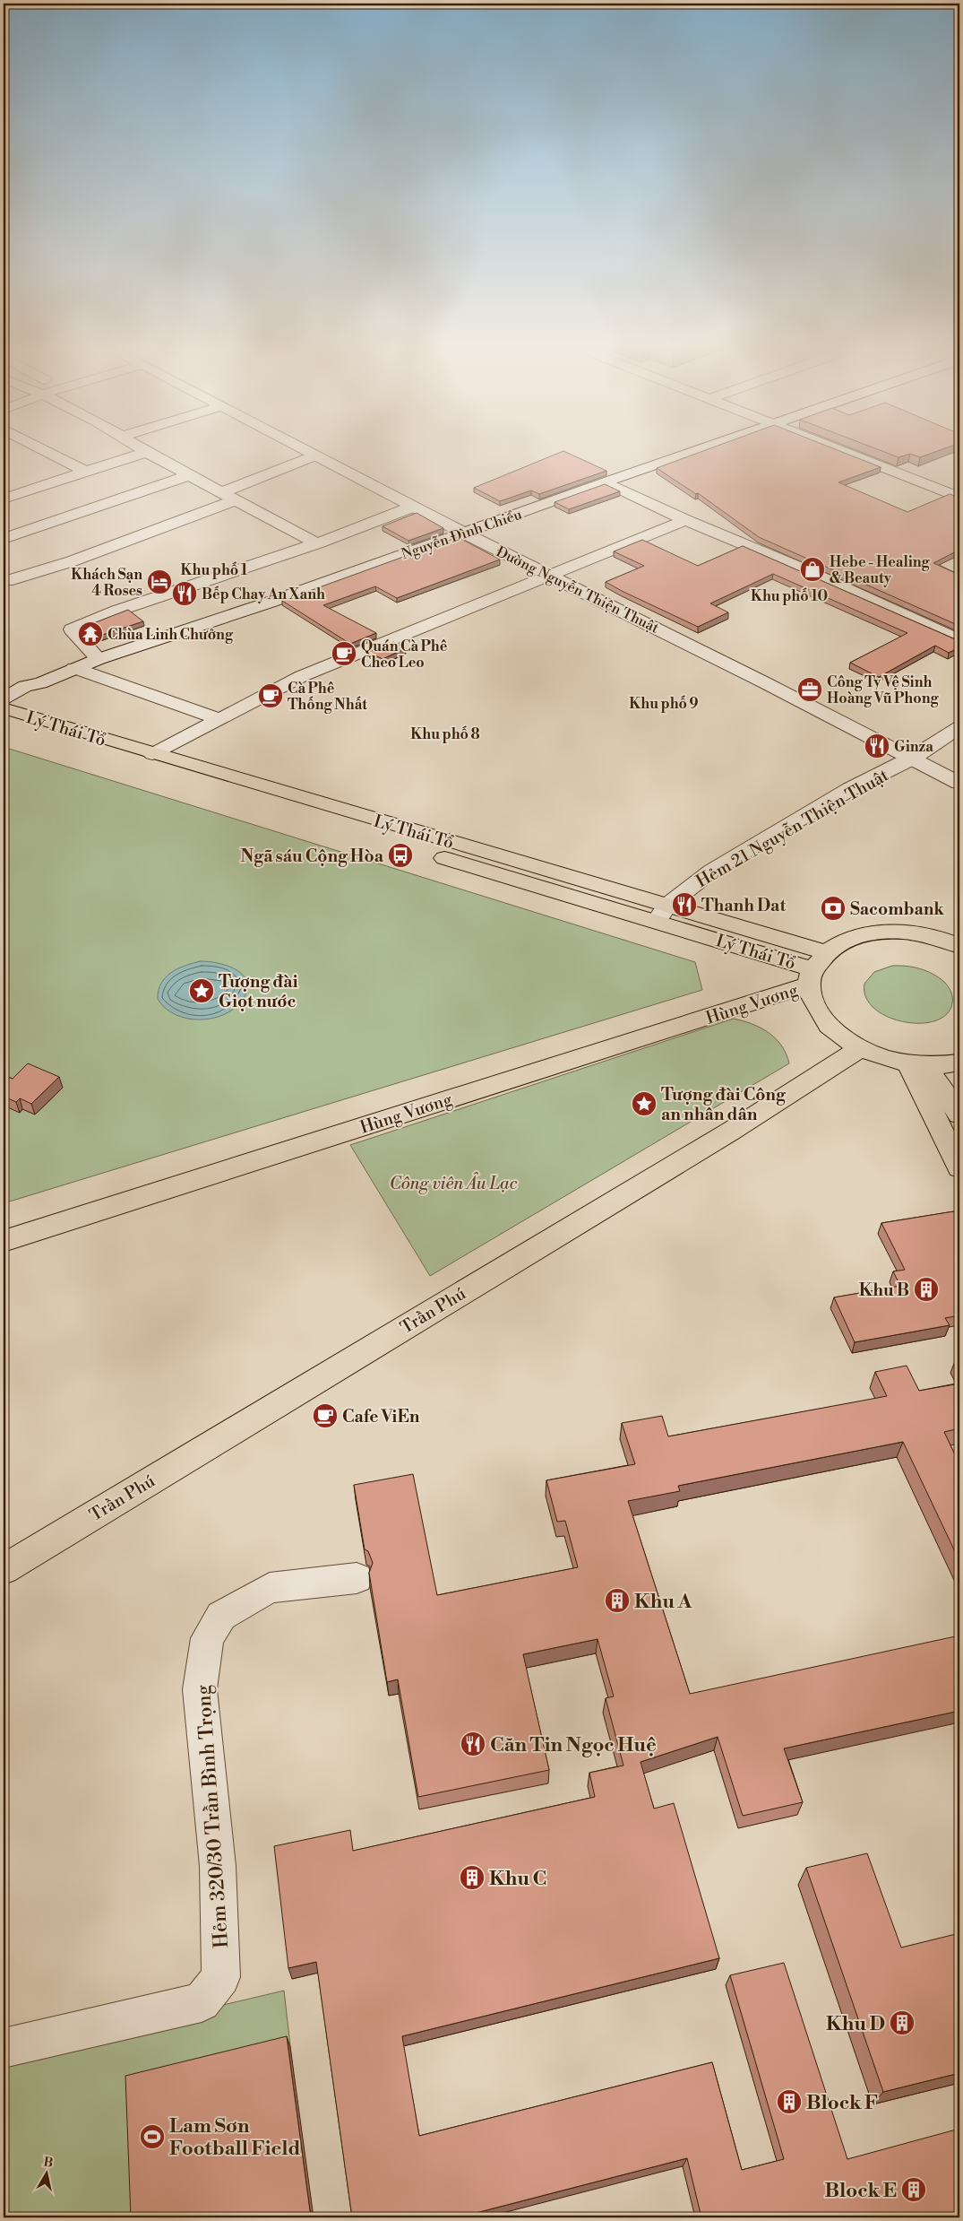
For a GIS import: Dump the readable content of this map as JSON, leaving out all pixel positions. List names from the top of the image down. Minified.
{"streets":{"main road":["Lý Thái Tổ","Hùng Vương","Trần Phú"],"street":["Nguyễn Đình Chiểu","Đường Nguyễn Thiện Thuật","Hẻm 21 Nguyễn Thiện Thuật","Hẻm 320/30 Trần Bình Trọng"]},"crossings":[["Nguyễn Đình Chiểu","Đường Nguyễn Thiện Thuật"],["Nguyễn Đình Chiểu","Lý Thái Tổ"],["Đường Nguyễn Thiện Thuật","Hẻm 21 Nguyễn Thiện Thuật"],["Lý Thái Tổ","Hẻm 21 Nguyễn Thiện Thuật"],["Lý Thái Tổ","Hùng Vương"]],"districts":["Khu phố 1","Khu phố 10","Khu phố 9","Khu phố 8"],"parks":["Công viên Âu Lạc"],"places":{"shop":["Hebe - Healing & Beauty"],"hotel":["Khách Sạn 4 Roses"],"restaurant":["Bếp Chay An Xanh","Ginza","Thanh Dat","Căn Tin Ngọc Huệ"],"temple":["Chùa Linh Chưởng"],"cafe":["Quán Cà Phê Cheo Leo","Cà Phê Thống Nhất","Cafe ViEn"],"office":["Công Ty Vệ Sinh Hoàng Vũ Phong"],"bus stop":["Ngã sáu Cộng Hòa"],"bank":["Sacombank"],"place":["Tượng đài Giọt nước","Tượng đài Công an nhân dân"],"building":["Khu B","Khu A","Khu C","Khu D","Block F","Block E"],"sports":["Lam Sơn Football Field"]},"north":"top"}
